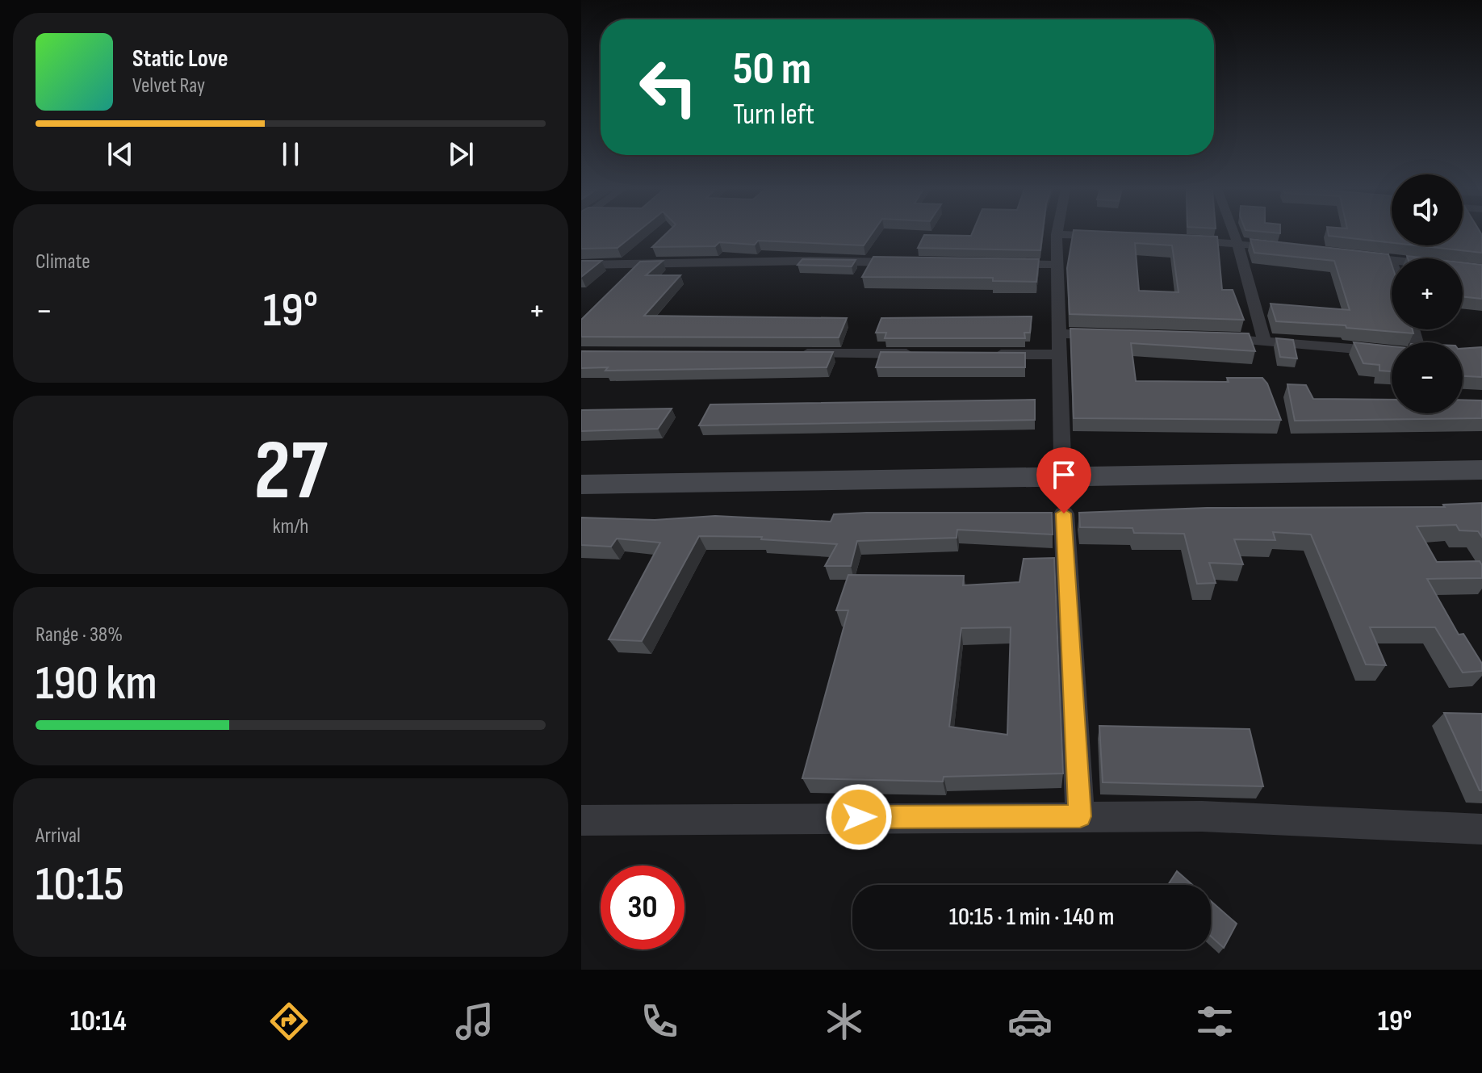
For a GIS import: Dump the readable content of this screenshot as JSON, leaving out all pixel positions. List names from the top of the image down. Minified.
{"page":{"turn":["50 m","Turn left"],"song":["Static Love","Velvet Ray"],"map_buttons":["+","−"],"tile":["Climate",["27","km/h"],["Range · 38%","190 km"],["Arrival","10:15"]],"heat":["−","19°","+"],"limit":"30","trip":"10:15 · 1 min · 140 m","tabs":["10:14","19°"]}}
